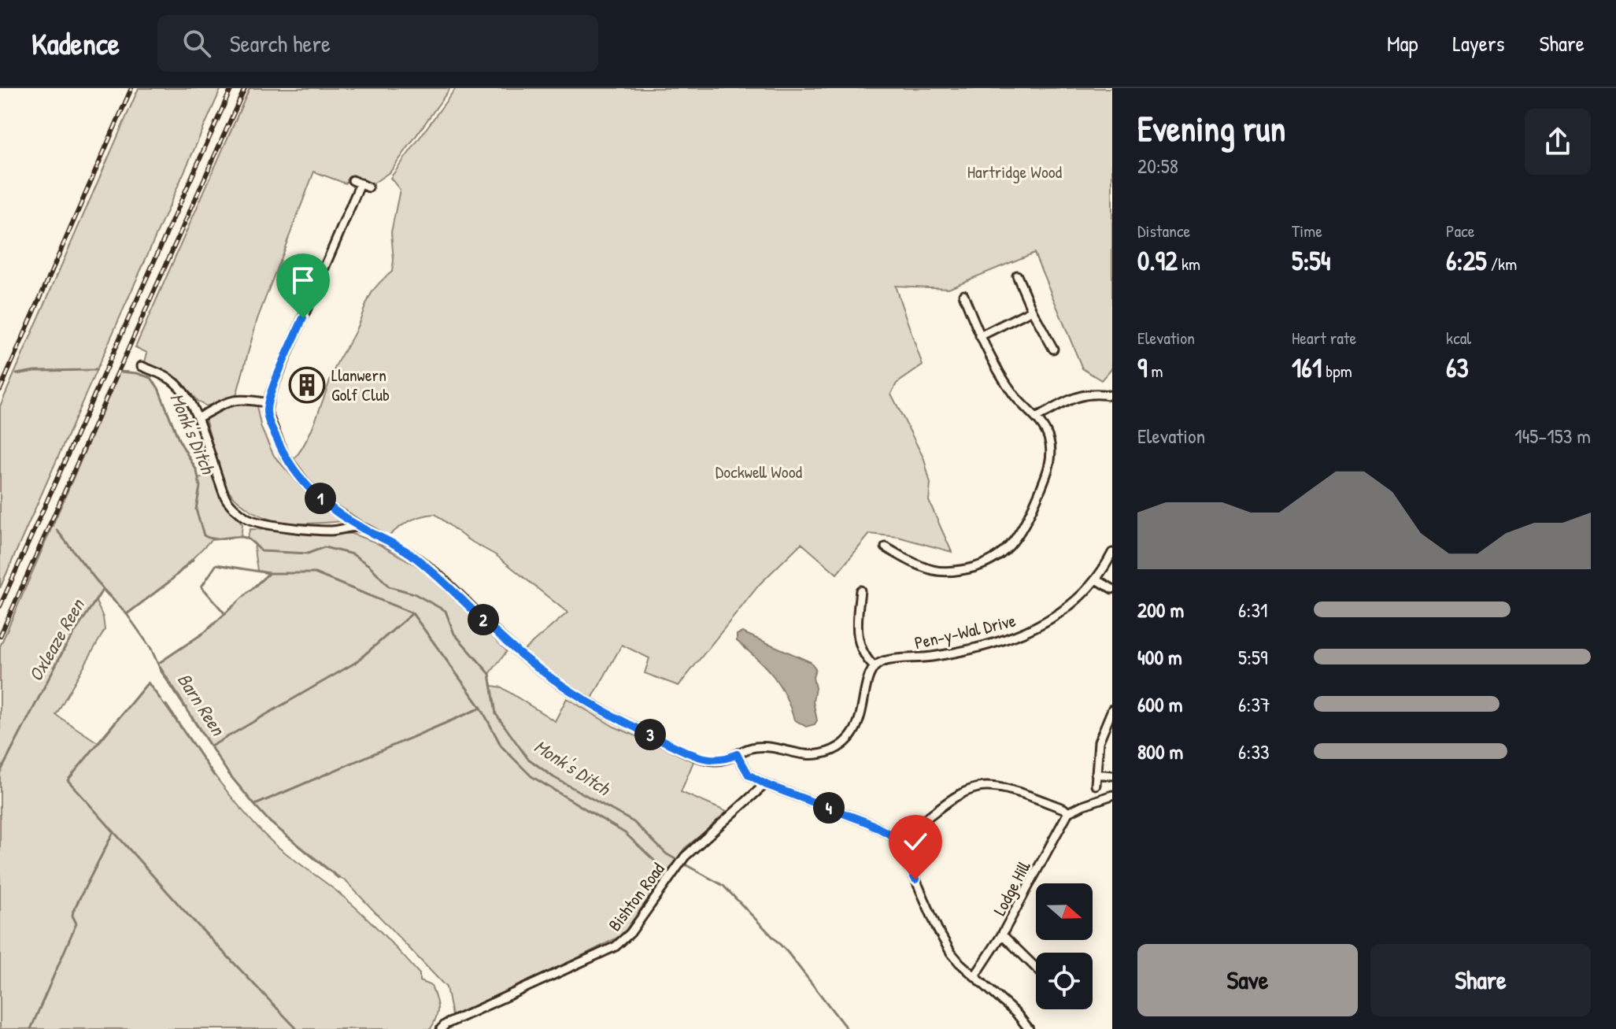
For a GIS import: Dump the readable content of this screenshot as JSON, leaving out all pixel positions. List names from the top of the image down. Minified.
{"streets":{"street":["Pen-y-Wal Drive","Lodge Hill","Bishton Road"]},"water":["Monk's Ditch","Oxleaze Reen","Barn Reen"],"parks":["Hartridge Wood","Dockwell Wood"],"places":{"building":["Llanwern Golf Club"]},"north":"right","page":{"header":"Kadence","search":"Search here","nav":["Map","Layers","Share"],"heading":["Evening run","20:58"],"stats":[["Distance","0.92 km"],["Time","5:54"],["Pace","6:25 /km"],["Elevation","9 m"],["Heart rate","161 bpm"],["kcal","63"]],"chart":["Elevation","145–153 m"],"pins":["1","2","3","4"],"list":[{"name":"200 m","note":"6:31"},{"name":"400 m","note":"5:59"},{"name":"600 m","note":"6:37"},{"name":"800 m","note":"6:33"}],"buttons":["Save","Share"]}}
